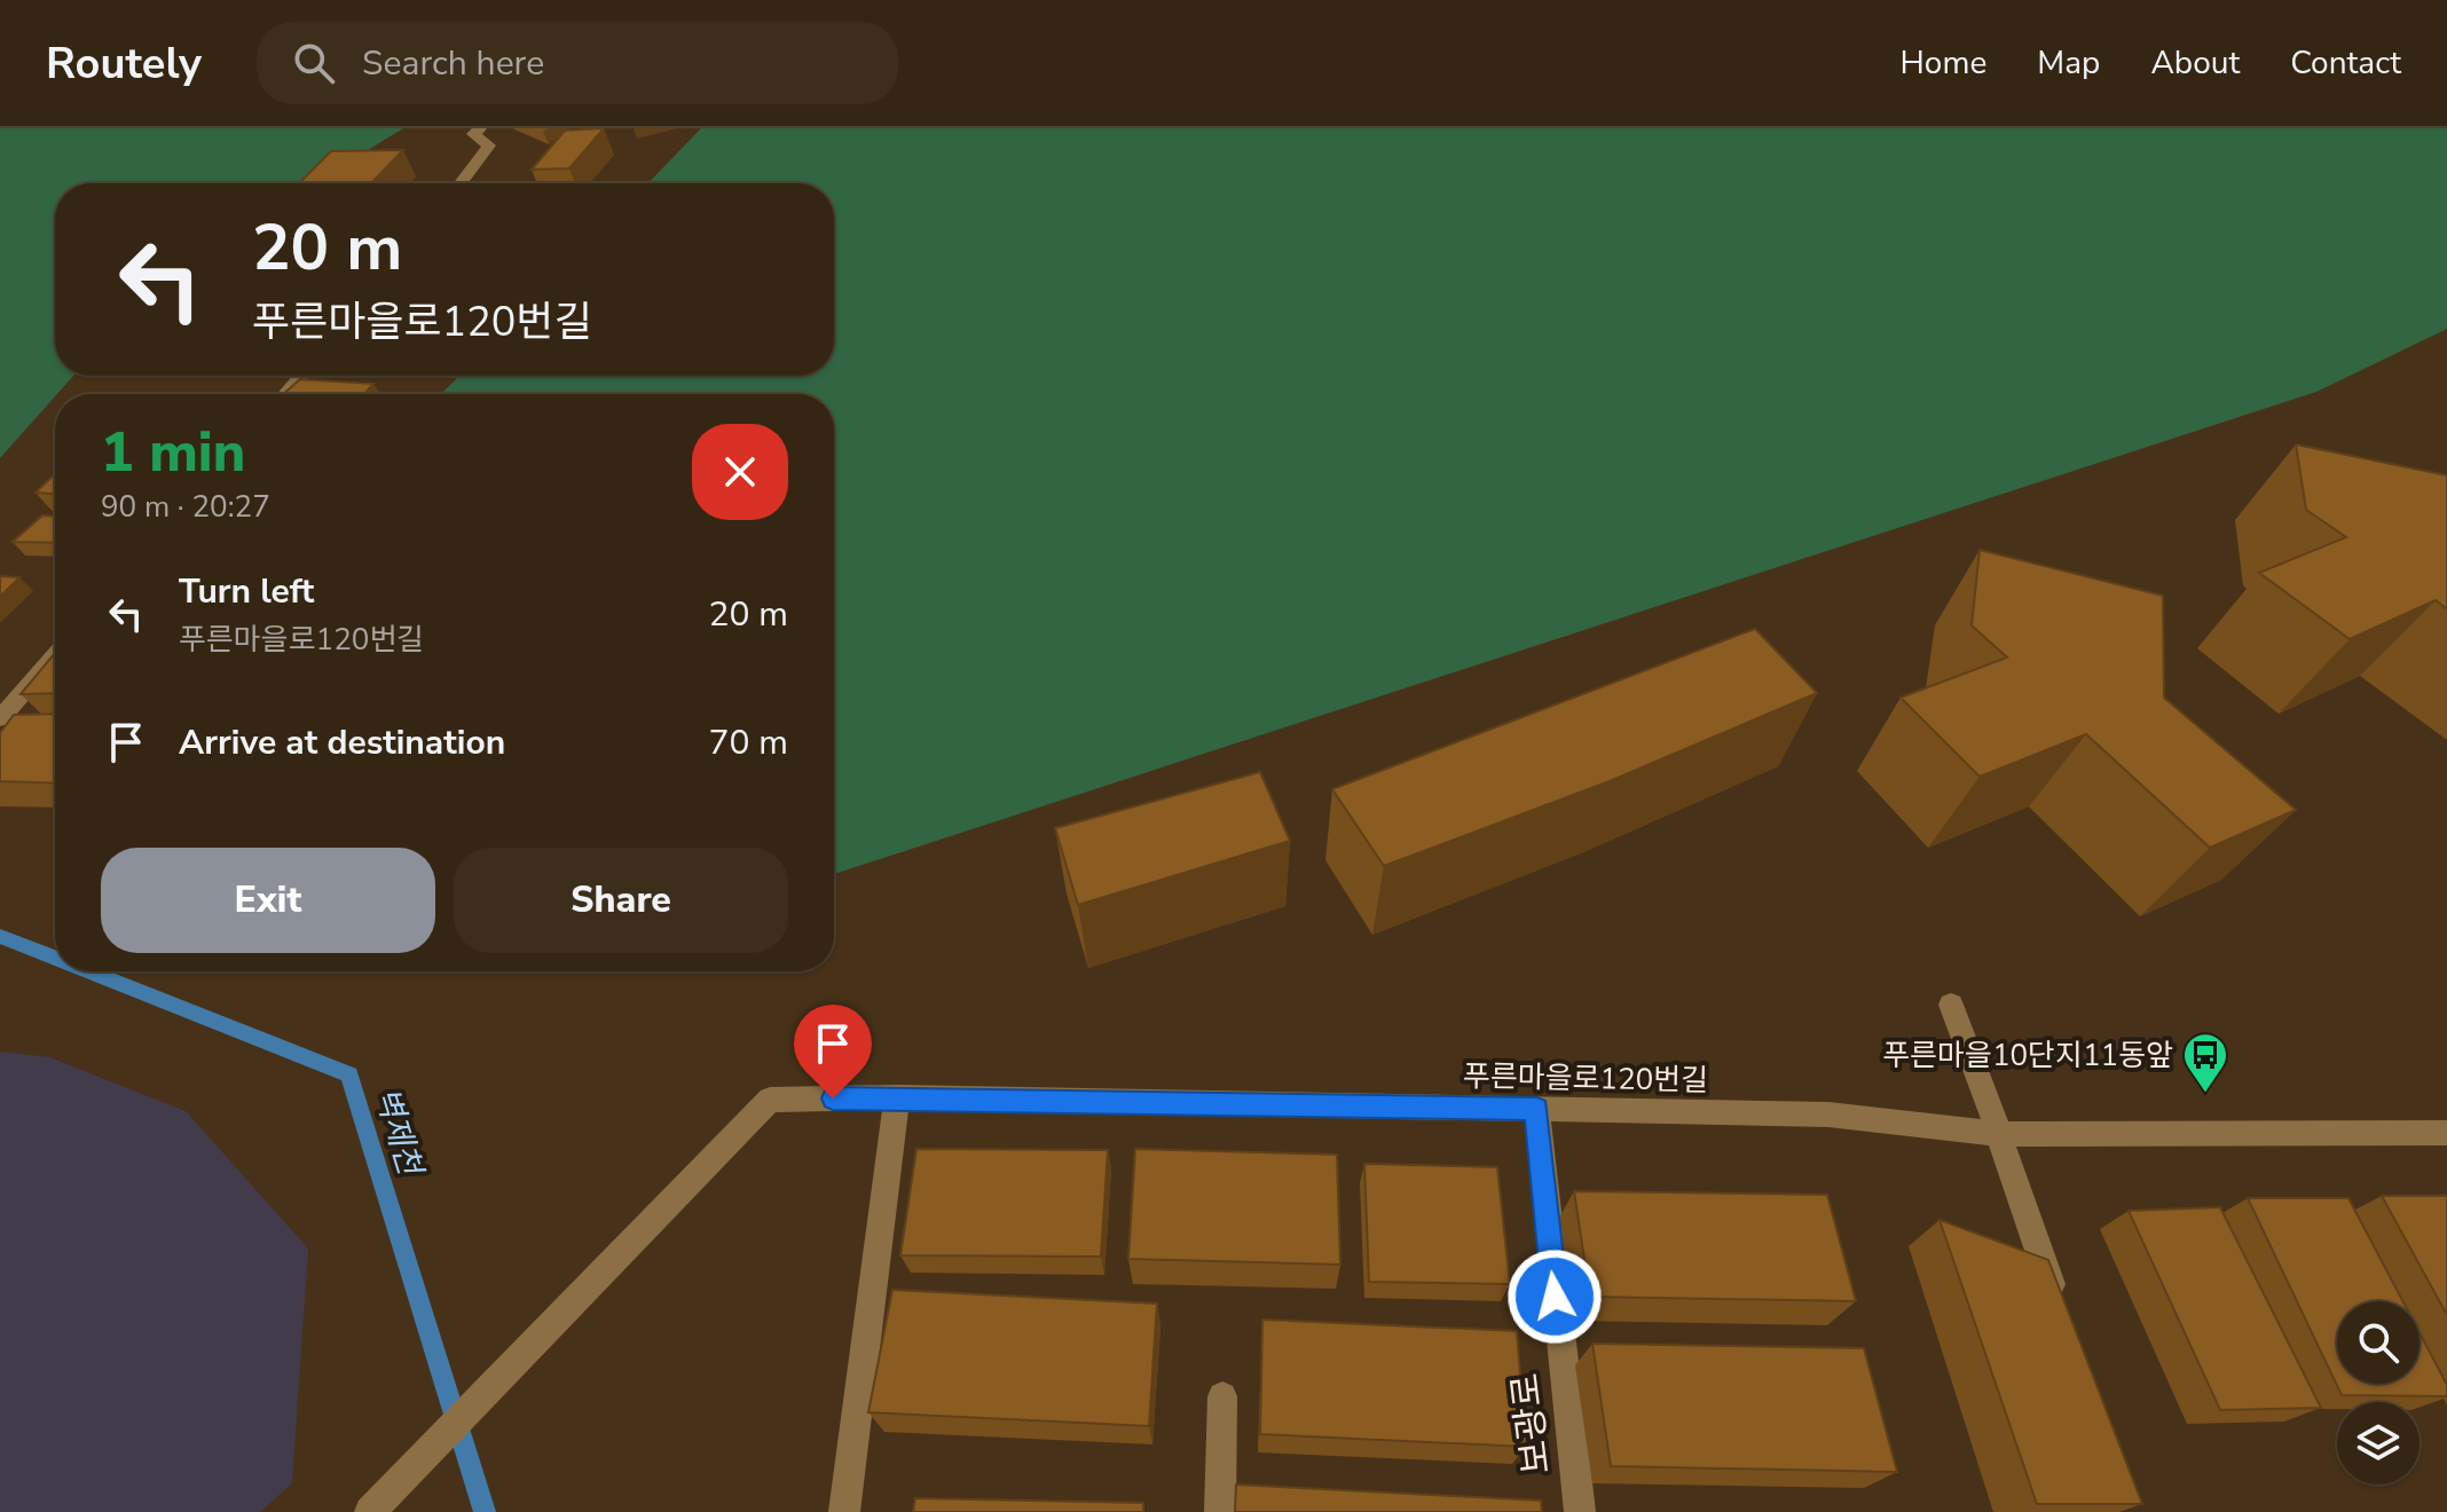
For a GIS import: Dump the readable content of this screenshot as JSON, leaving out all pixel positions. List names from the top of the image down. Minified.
{"streets":{"street":["푸른마을로120번길","보광로"]},"crossings":[["푸른마을로120번길","보광로"]],"water":["벽제천"],"places":{"bus stop":["푸른마을10단지11동앞"]},"page":{"header":"Routely","search":"Search here","nav":["Home","Map","About","Contact"],"turn":["20 m","푸른마을로120번길"],"heading":["1 min","90 m · 20:27"],"list":[{"name":"Turn left","note":"푸른마을로120번길","value":"20 m"},{"name":"Arrive at destination","value":"70 m"}],"buttons":["Exit","Share"]}}
